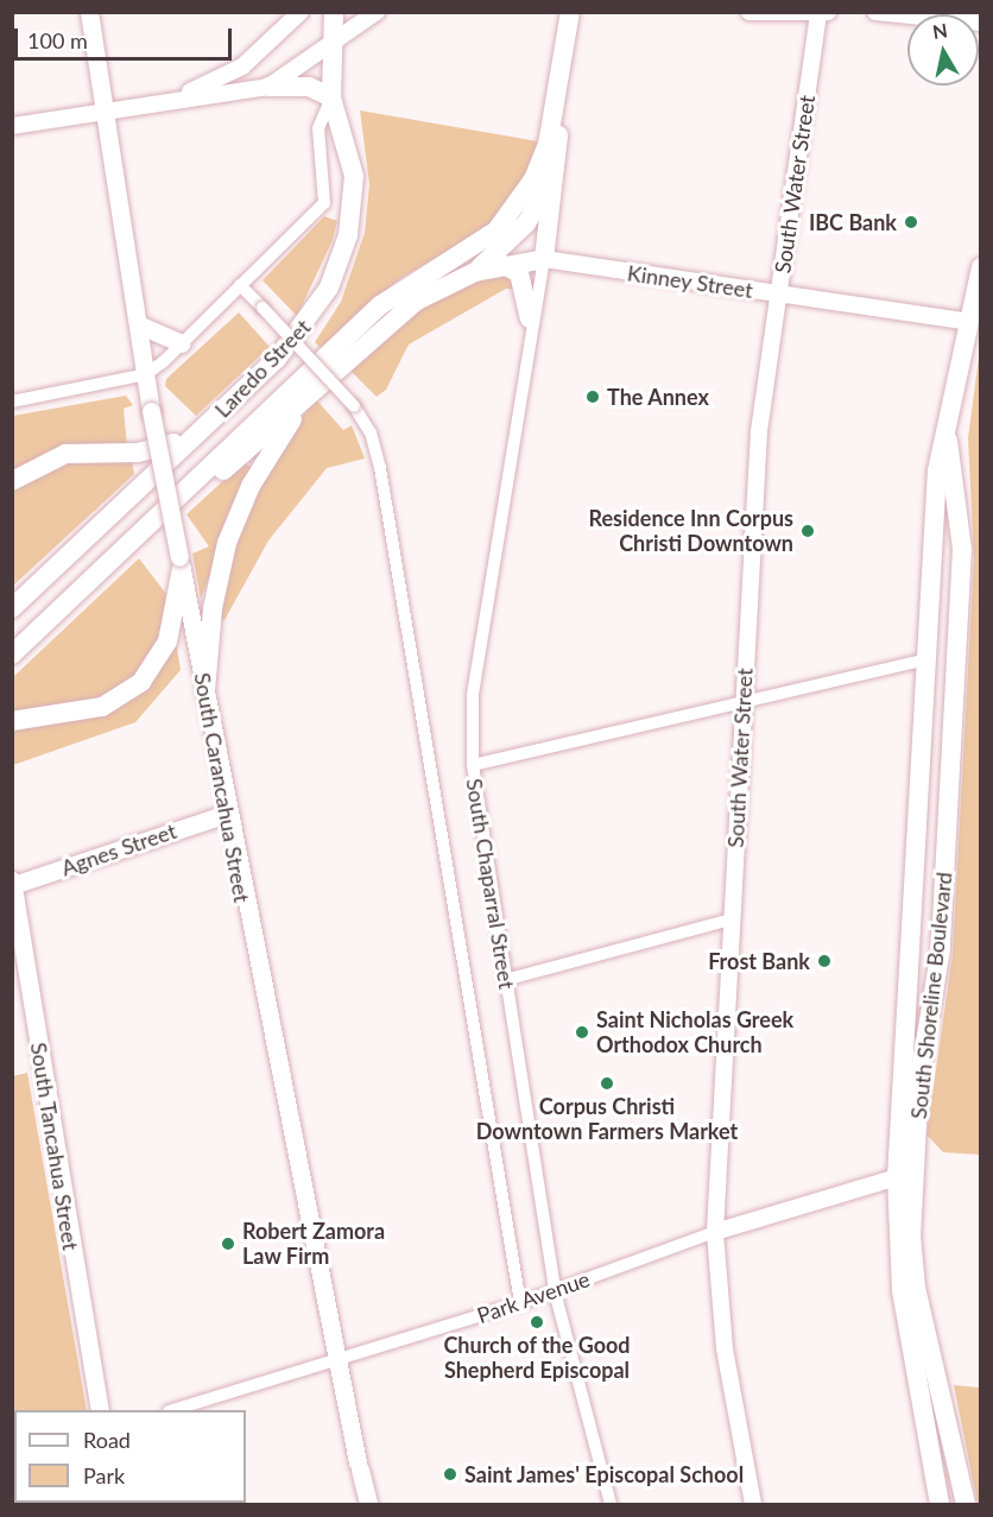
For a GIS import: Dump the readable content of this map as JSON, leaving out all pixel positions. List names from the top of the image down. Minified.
{"streets":{"main road":["Laredo Street","South Carancahua Street","Agnes Street","South Shoreline Boulevard","South Tancahua Street"],"street":["South Water Street","Kinney Street","South Chaparral Street","Park Avenue"]},"crossings":[["South Water Street","Kinney Street"],["South Water Street","Park Avenue"],["Kinney Street","South Chaparral Street"],["Kinney Street","South Shoreline Boulevard"],["South Carancahua Street","Agnes Street"],["South Carancahua Street","Park Avenue"],["Agnes Street","South Tancahua Street"],["South Chaparral Street","Park Avenue"],["South Shoreline Boulevard","Park Avenue"]],"places":["IBC Bank","The Annex","Residence Inn Corpus Christi Downtown","Frost Bank","Saint Nicholas Greek Orthodox Church","Corpus Christi Downtown Farmers Market","Robert Zamora Law Firm","Church of the Good Shepherd Episcopal","Saint James' Episcopal School"],"legend":["Road","Park"],"scale_bar":"100 m","north":"top"}
